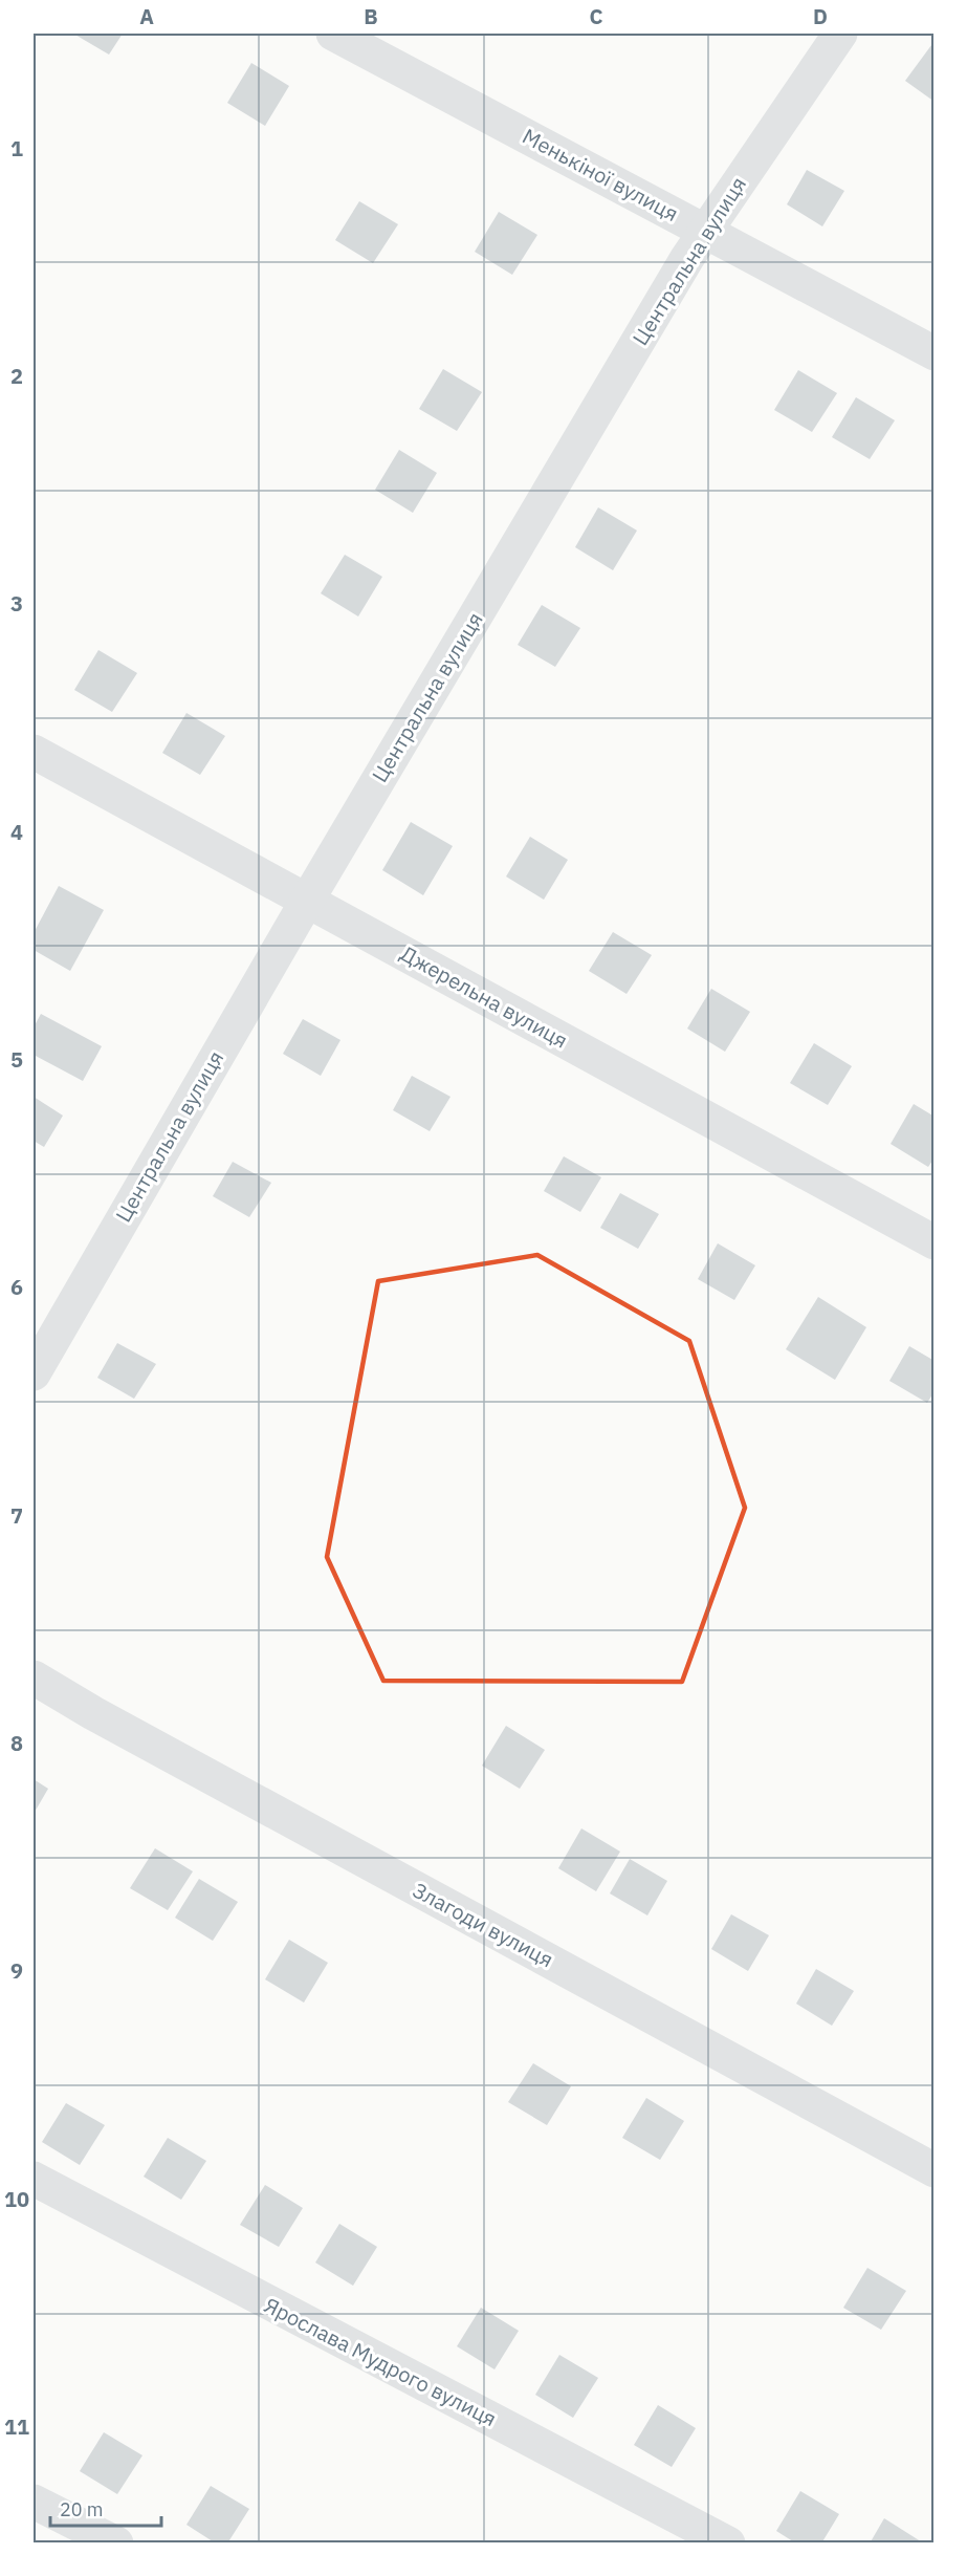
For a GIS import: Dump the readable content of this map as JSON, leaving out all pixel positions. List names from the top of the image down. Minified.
{"streets":{"street":["Менькіної вулиця","Центральна вулиця","Джерельна вулиця","Злагоди вулиця","Ярослава Мудрого вулиця"]},"crossings":[["Менькіної вулиця","Центральна вулиця"],["Центральна вулиця","Джерельна вулиця"]],"scale_bar":"20 m","grid":{"columns":["A","B","C","D"],"rows":["1","2","3","4","5","6","7","8","9","10","11"]}}
